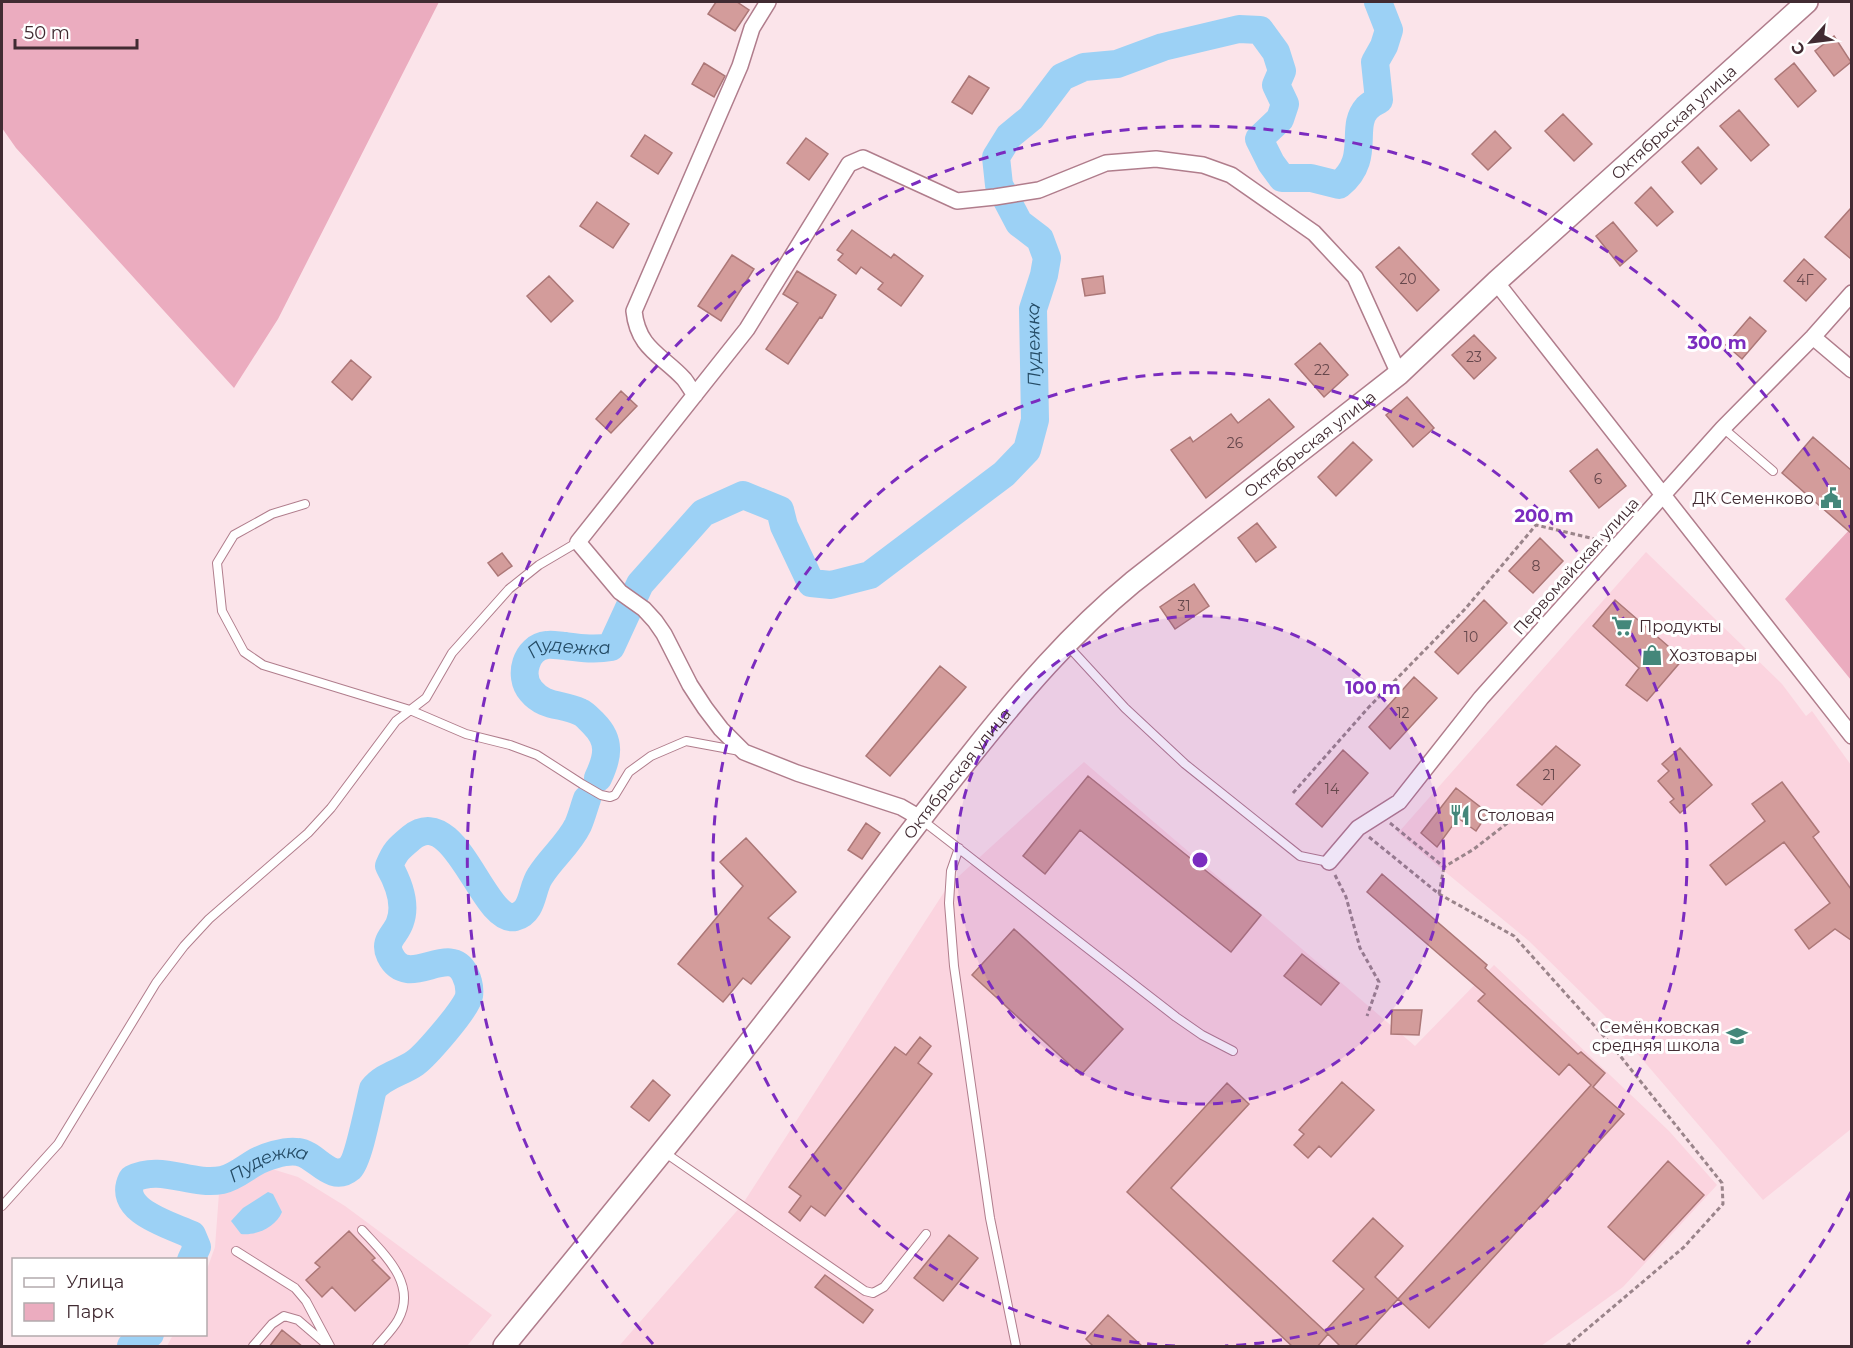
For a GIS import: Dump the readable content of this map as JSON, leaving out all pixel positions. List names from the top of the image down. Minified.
{"streets":{"street":["Октябрьская улица","Первомайская улица"]},"water":["Пудежка"],"places":{"public building":["ДК Семенково"],"supermarket":["Продукты"],"shop":["Хозтовары"],"restaurant":["Столовая"],"school or university":["Семёнковская средняя школа"]},"house_numbers":["20","4Г","23","22","26","6","8","31","10","12","21","14"],"legend":["Улица","Парк"],"scale_bar":"50 m","north":"bottom left","rings":["300 m","200 m","100 m"]}
